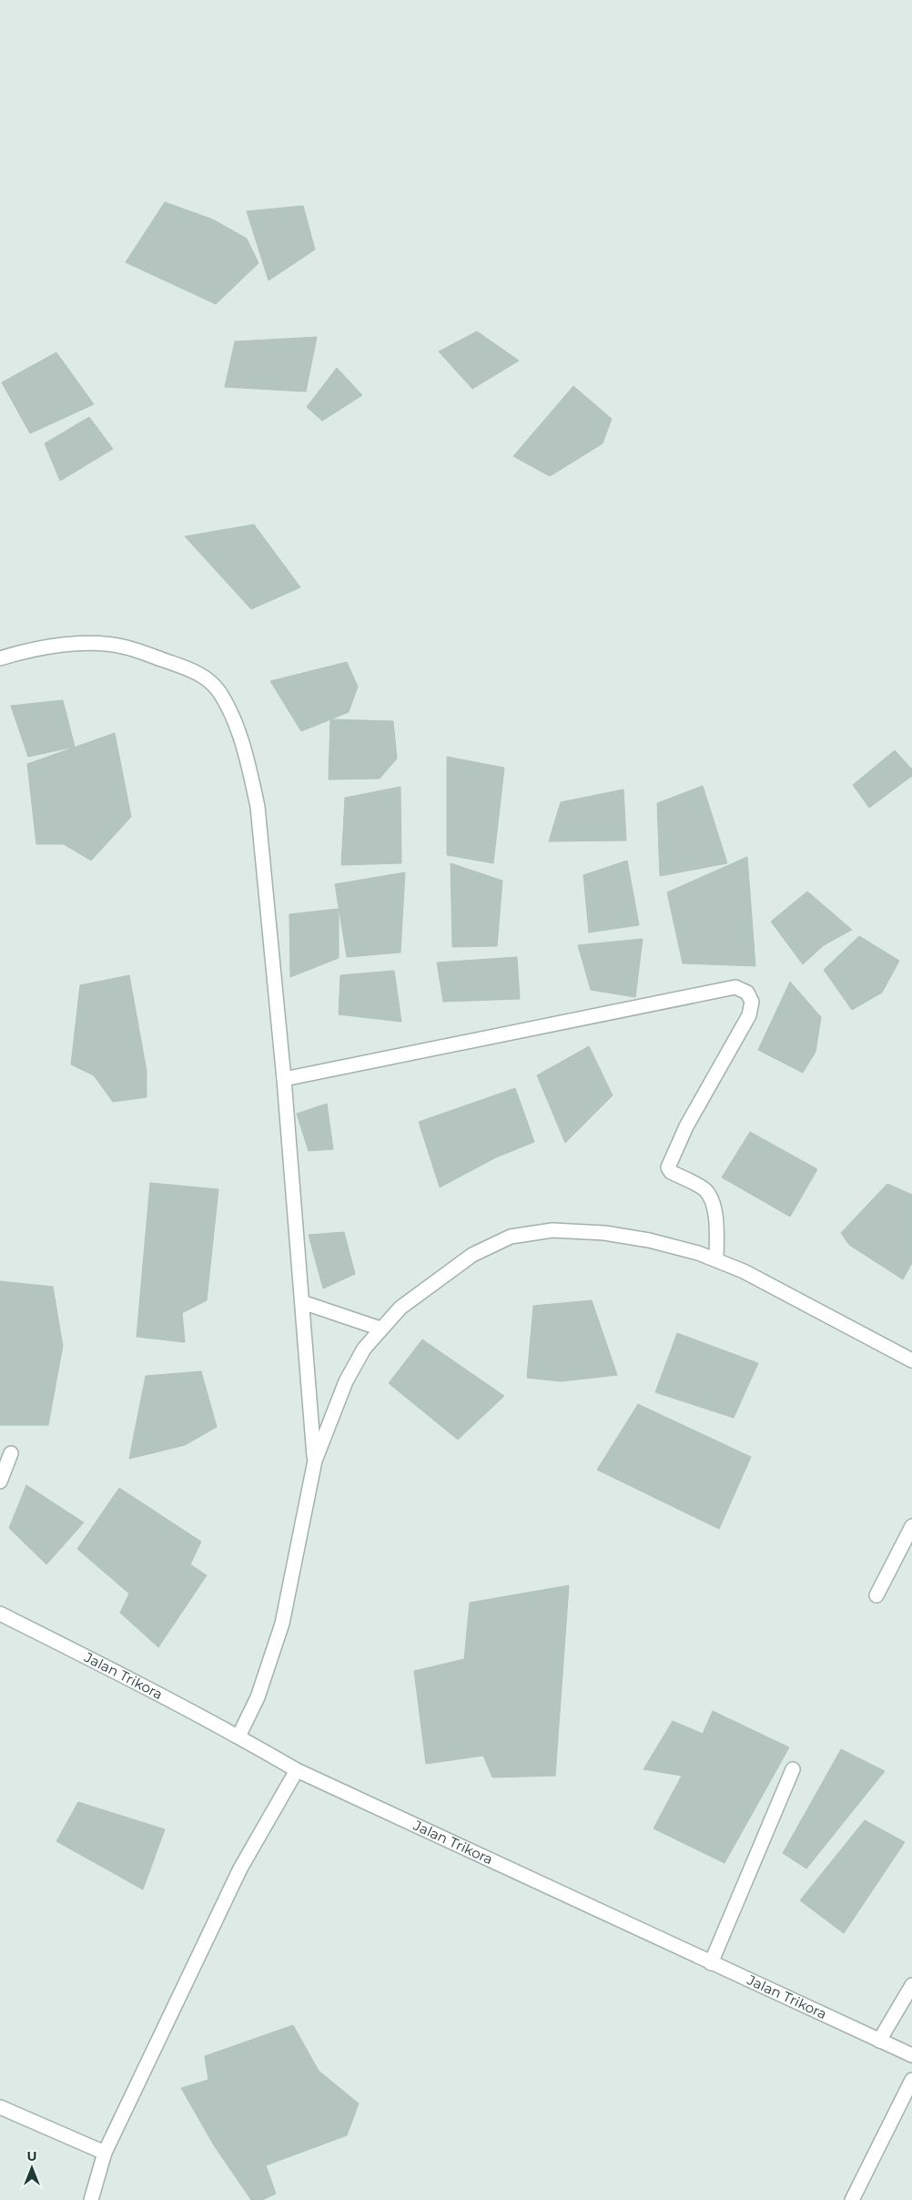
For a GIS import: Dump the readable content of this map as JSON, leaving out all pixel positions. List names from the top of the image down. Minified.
{"streets":{"street":["Jalan Trikora"]},"north":"top"}
